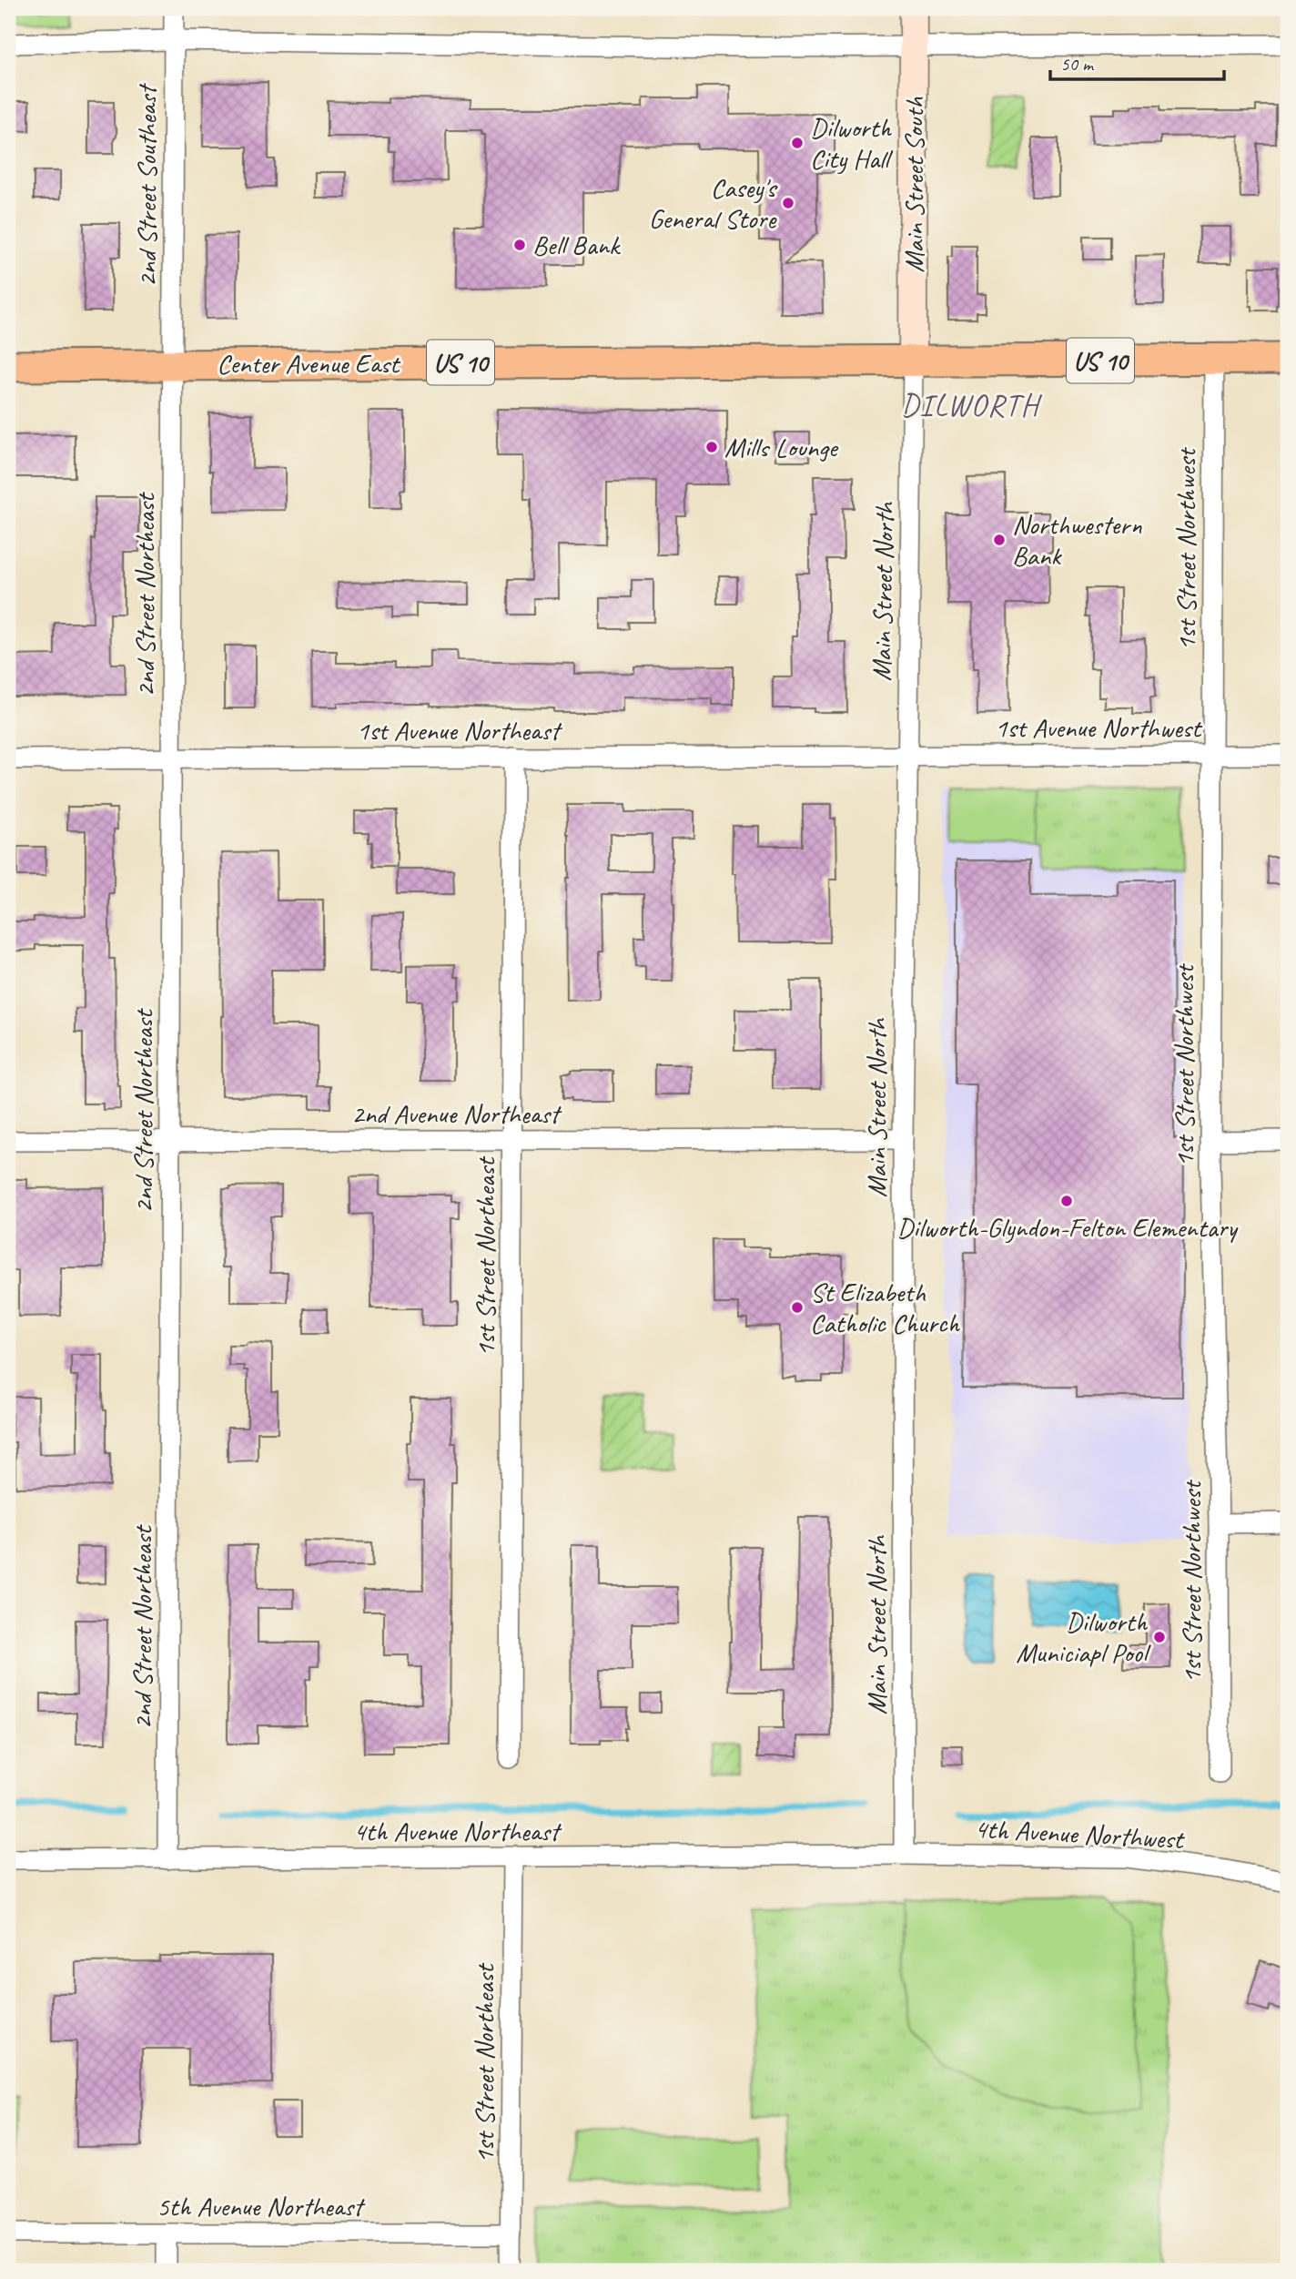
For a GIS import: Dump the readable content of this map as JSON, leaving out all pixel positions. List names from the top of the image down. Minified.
{"streets":{"main road":["US 10","Center Avenue East"],"street":["Main Street South","2nd Street Southeast","1st Street Northwest","Main Street North","2nd Street Northeast","1st Avenue Northwest","1st Avenue Northeast","2nd Avenue Northeast","1st Street Northeast","4th Avenue Northeast","4th Avenue Northwest","5th Avenue Northeast"]},"crossings":[["Main Street South","US 10"],["Main Street South","Center Avenue East"],["Main Street South","Main Street North"],["2nd Street Southeast","Center Avenue East"],["2nd Street Southeast","2nd Street Northeast"],["US 10","Center Avenue East"],["US 10","1st Street Northwest"],["US 10","Main Street North"],["Center Avenue East","Main Street North"],["Center Avenue East","2nd Street Northeast"],["1st Street Northwest","1st Avenue Northwest"],["Main Street North","1st Avenue Northwest"],["Main Street North","1st Avenue Northeast"],["Main Street North","2nd Avenue Northeast"],["Main Street North","4th Avenue Northeast"],["Main Street North","4th Avenue Northwest"],["2nd Street Northeast","1st Avenue Northeast"],["2nd Street Northeast","2nd Avenue Northeast"],["2nd Street Northeast","4th Avenue Northeast"],["1st Avenue Northwest","1st Avenue Northeast"],["1st Avenue Northeast","1st Street Northeast"],["2nd Avenue Northeast","1st Street Northeast"],["1st Street Northeast","4th Avenue Northeast"],["1st Street Northeast","5th Avenue Northeast"],["4th Avenue Northeast","4th Avenue Northwest"]],"districts":["DILWORTH"],"places":["Dilworth City Hall","Casey's General Store","Bell Bank","Mills Lounge","Northwestern Bank","Dilworth-Glyndon-Felton Elementary","St Elizabeth Catholic Church","Dilworth Municiapl Pool"],"scale_bar":"50 m"}
